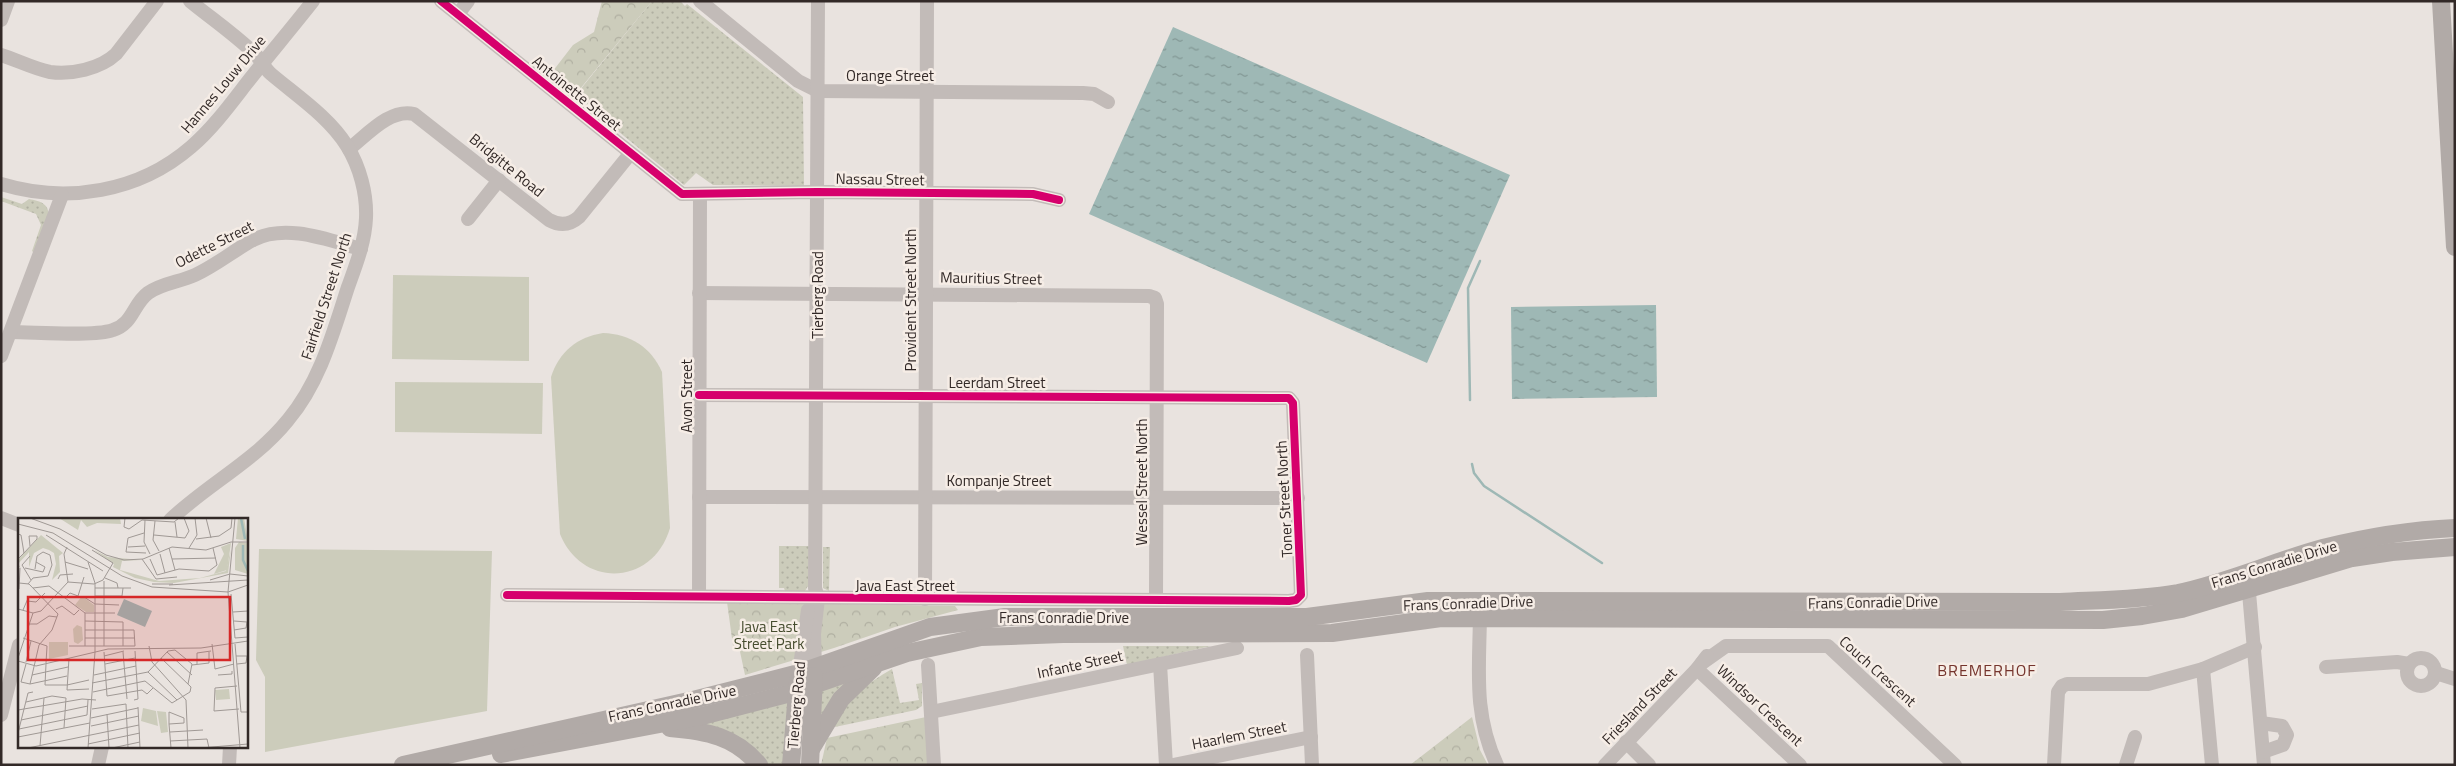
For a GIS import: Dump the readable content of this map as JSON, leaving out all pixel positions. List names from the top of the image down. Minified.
{"streets":{"main road":["Tierberg Road","Frans Conradie Drive"],"street":["Orange Street","Hannes Louw Drive","Antoinette Street","Bridgitte Road","Nassau Street","Odette Street","Mauritius Street","Fairfield Street North","Provident Street North","Leerdam Street","Avon Street","Kompanje Street","Wessel Street North","Toner Street North","Java East Street","Infante Street","Couch Crescent","Windsor Crescent","Friesland Street","Haarlem Street"]},"crossings":[["Orange Street","Tierberg Road"],["Orange Street","Provident Street North"],["Hannes Louw Drive","Fairfield Street North"],["Antoinette Street","Bridgitte Road"],["Antoinette Street","Nassau Street"],["Antoinette Street","Avon Street"],["Bridgitte Road","Fairfield Street North"],["Nassau Street","Tierberg Road"],["Nassau Street","Provident Street North"],["Nassau Street","Avon Street"],["Odette Street","Fairfield Street North"],["Mauritius Street","Tierberg Road"],["Mauritius Street","Provident Street North"],["Mauritius Street","Avon Street"],["Mauritius Street","Wessel Street North"],["Tierberg Road","Leerdam Street"],["Tierberg Road","Kompanje Street"],["Tierberg Road","Frans Conradie Drive"],["Tierberg Road","Java East Street"],["Provident Street North","Leerdam Street"],["Provident Street North","Kompanje Street"],["Provident Street North","Java East Street"],["Leerdam Street","Avon Street"],["Leerdam Street","Wessel Street North"],["Leerdam Street","Toner Street North"],["Avon Street","Kompanje Street"],["Avon Street","Java East Street"],["Kompanje Street","Wessel Street North"],["Kompanje Street","Toner Street North"],["Wessel Street North","Java East Street"],["Toner Street North","Java East Street"],["Couch Crescent","Windsor Crescent"],["Couch Crescent","Friesland Street"],["Windsor Crescent","Friesland Street"]],"districts":["BREMERHOF"],"parks":["Java East Street Park"]}
